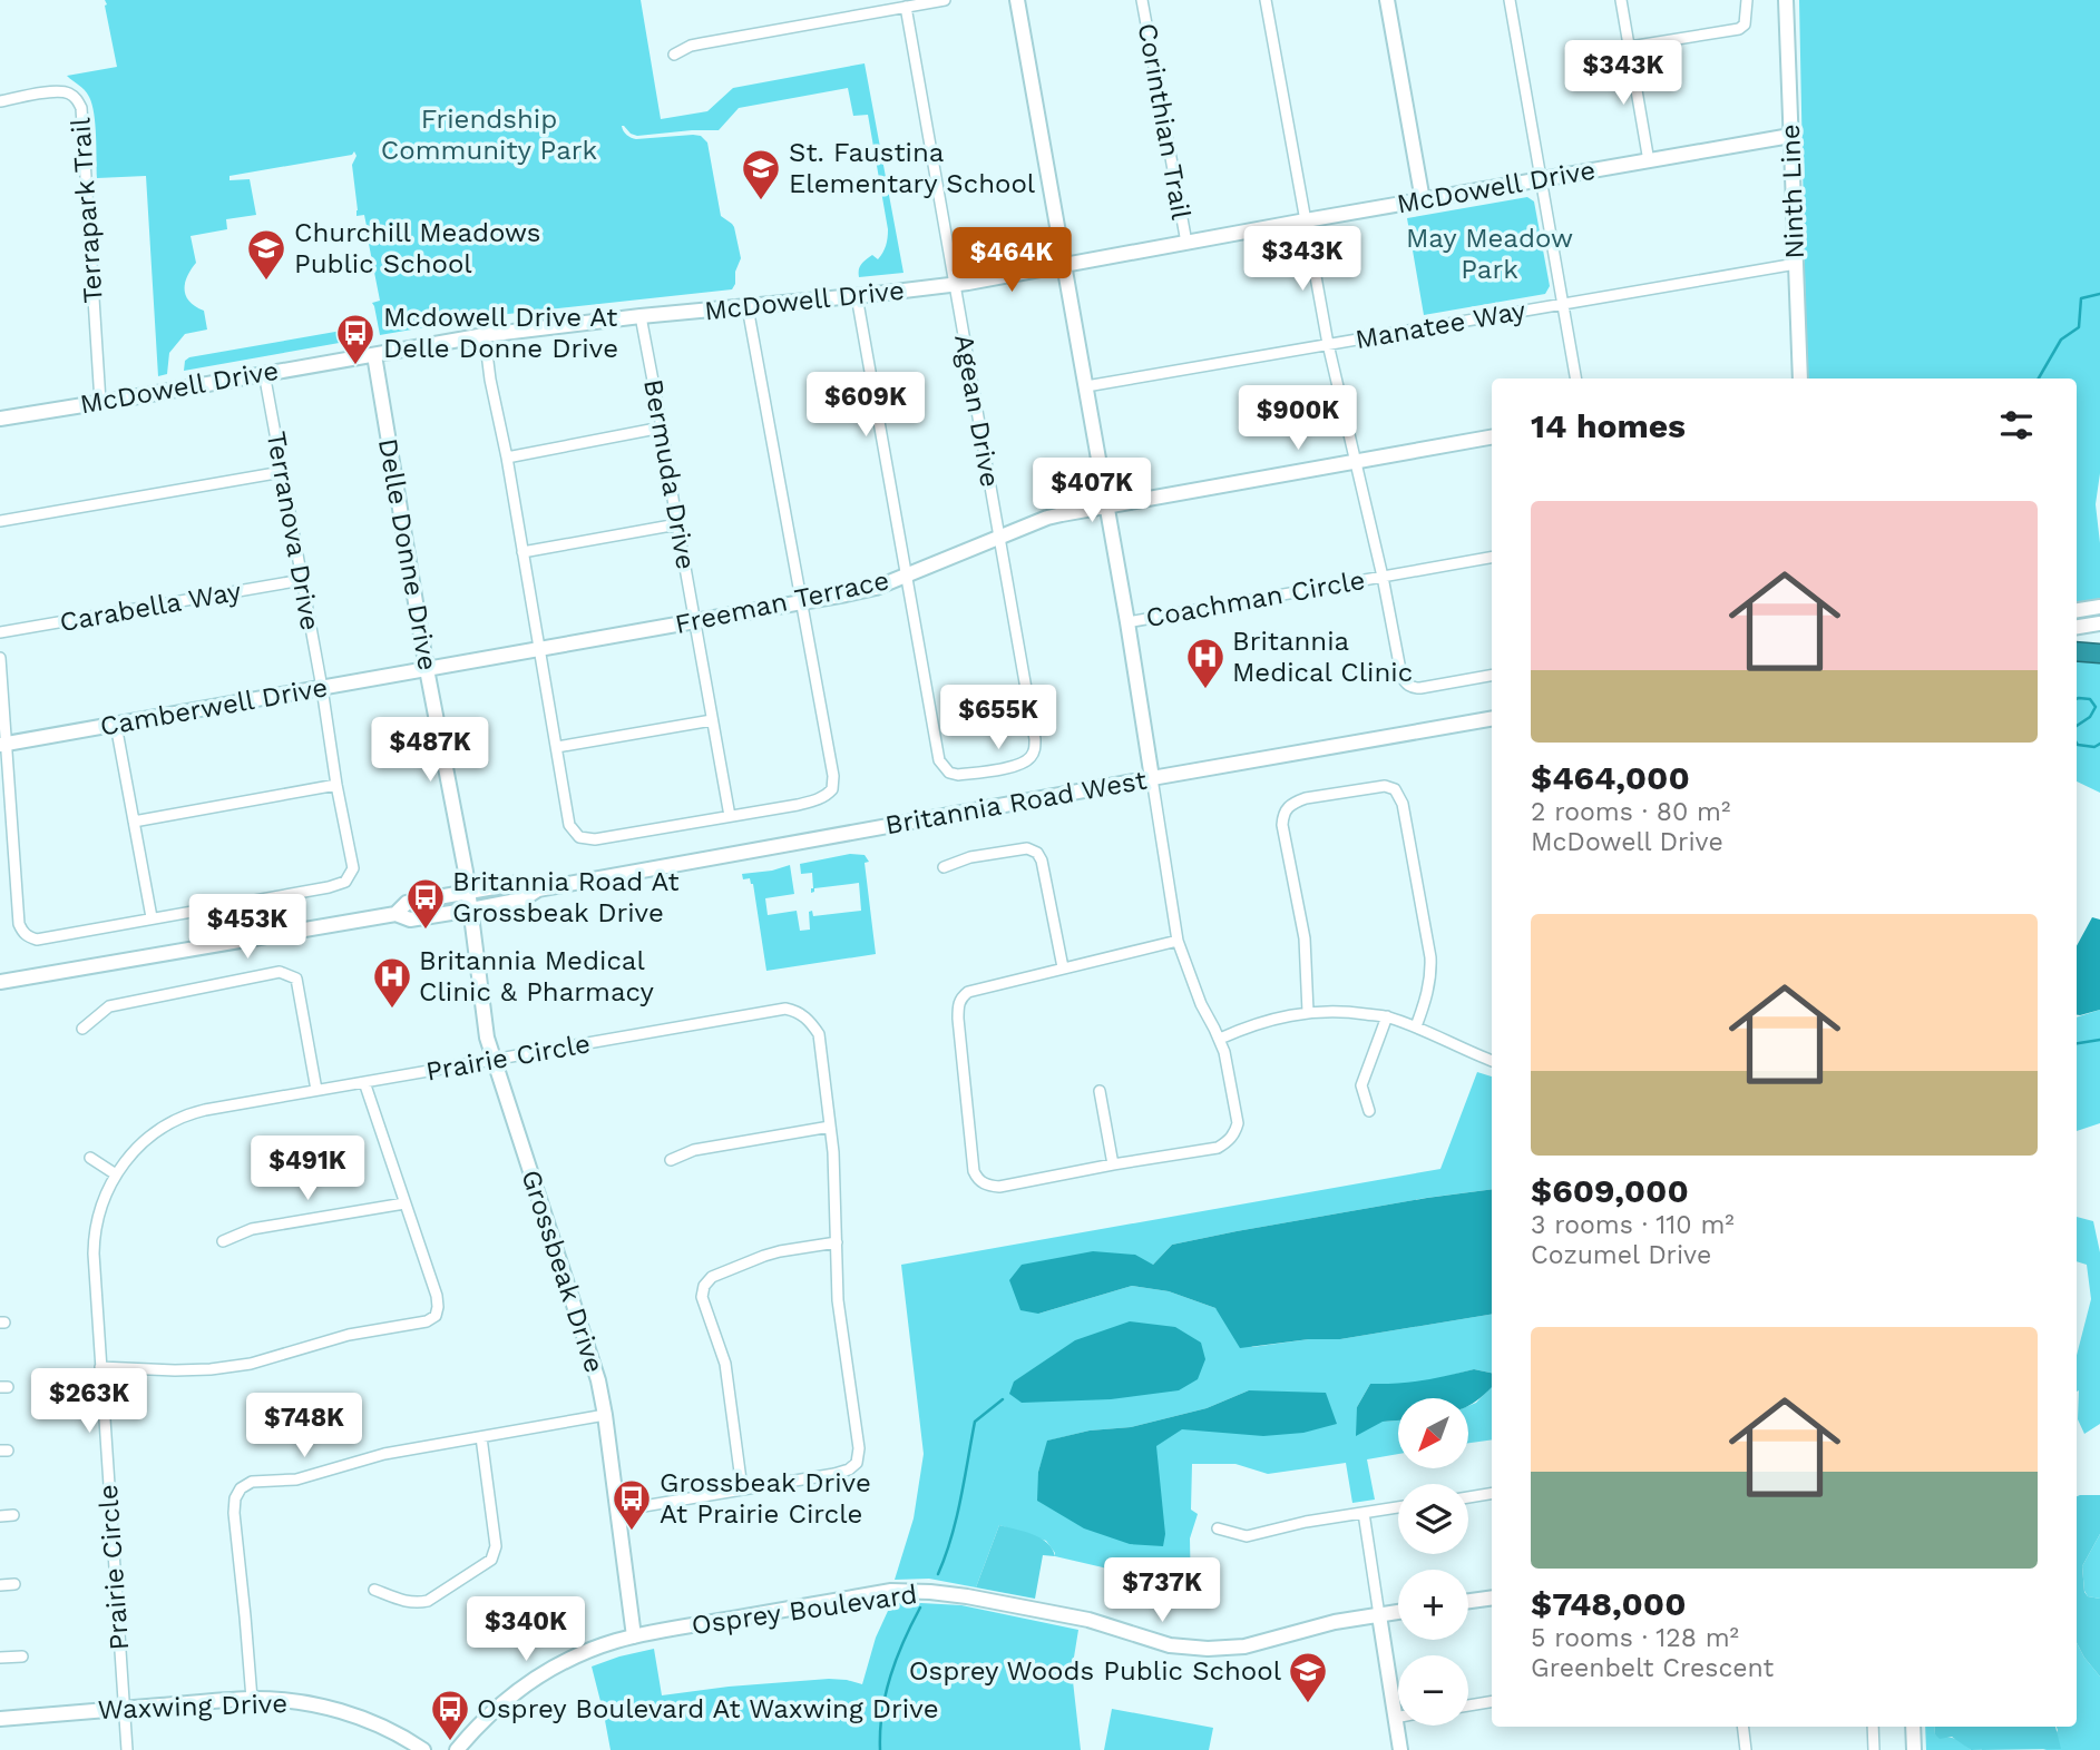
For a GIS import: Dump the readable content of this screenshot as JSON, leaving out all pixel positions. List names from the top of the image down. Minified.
{"streets":{"street":["Corinthian Trail","McDowell Drive","Ninth Line","Terrapark Trail","Manatee Way","Agean Drive","Bermuda Drive","Terranova Drive","Delle Donne Drive","Coachman Circle","Freeman Terrace","Carabella Way","Camberwell Drive","Britannia Road West","Prairie Circle","Grossbeak Drive","Osprey Boulevard","Waxwing Drive"]},"crossings":[["Corinthian Trail","McDowell Drive"],["McDowell Drive","Ninth Line"],["McDowell Drive","Terrapark Trail"],["McDowell Drive","Agean Drive"],["McDowell Drive","Bermuda Drive"],["McDowell Drive","Terranova Drive"],["McDowell Drive","Delle Donne Drive"],["Ninth Line","Manatee Way"],["Agean Drive","Freeman Terrace"],["Bermuda Drive","Freeman Terrace"],["Terranova Drive","Carabella Way"],["Terranova Drive","Camberwell Drive"],["Delle Donne Drive","Freeman Terrace"],["Delle Donne Drive","Camberwell Drive"],["Delle Donne Drive","Britannia Road West"],["Delle Donne Drive","Grossbeak Drive"],["Freeman Terrace","Camberwell Drive"],["Britannia Road West","Grossbeak Drive"],["Prairie Circle","Grossbeak Drive"],["Prairie Circle","Waxwing Drive"],["Grossbeak Drive","Osprey Boulevard"]],"parks":["Friendship Community Park","May Meadow Park"],"places":{"school or university":["St. Faustina Elementary School","Churchill Meadows Public School","Osprey Woods Public School"],"bus stop":["Mcdowell Drive At Delle Donne Drive","Britannia Road At Grossbeak Drive","Grossbeak Drive At Prairie Circle","Osprey Boulevard At Waxwing Drive"],"hospital":["Britannia Medical Clinic","Britannia Medical Clinic & Pharmacy"]},"north":"bottom left","page":{"price":["$343K","$343K","$464K","$609K","$900K","$407K","$655K","$487K","$453K","$491K","$263K","$748K","$737K","$340K"],"heading":"14 homes","list":[{"name":"$464,000","note":"2 rooms · 80 m² · McDowell Drive"},{"name":"$609,000","note":"3 rooms · 110 m² · Cozumel Drive"},{"name":"$748,000","note":"5 rooms · 128 m² · Greenbelt Crescent"}],"map_buttons":["+","−"]}}
